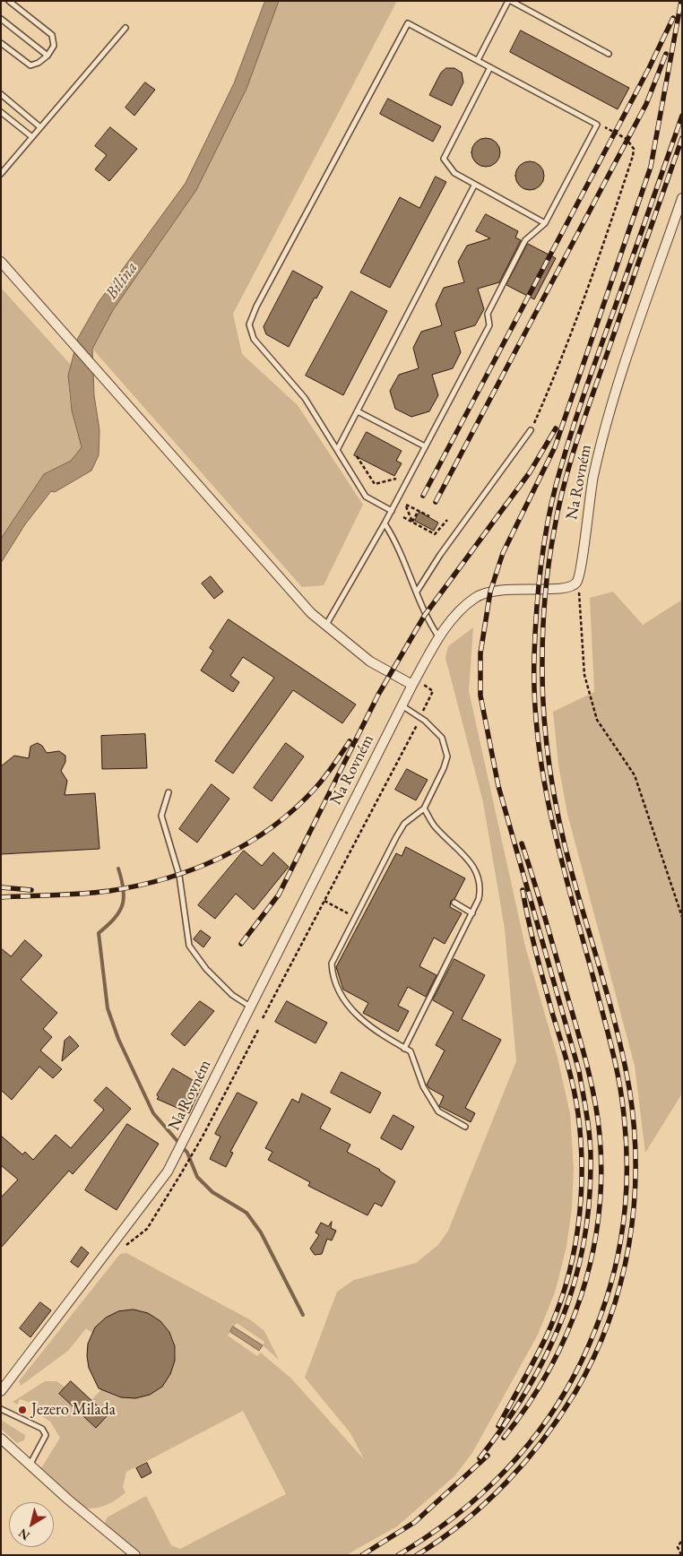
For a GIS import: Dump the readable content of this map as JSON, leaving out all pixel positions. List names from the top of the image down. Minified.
{"streets":{"street":["Na Rovném"]},"water":["Bílina"],"places":["Jezero Milada"],"north":"bottom left"}
